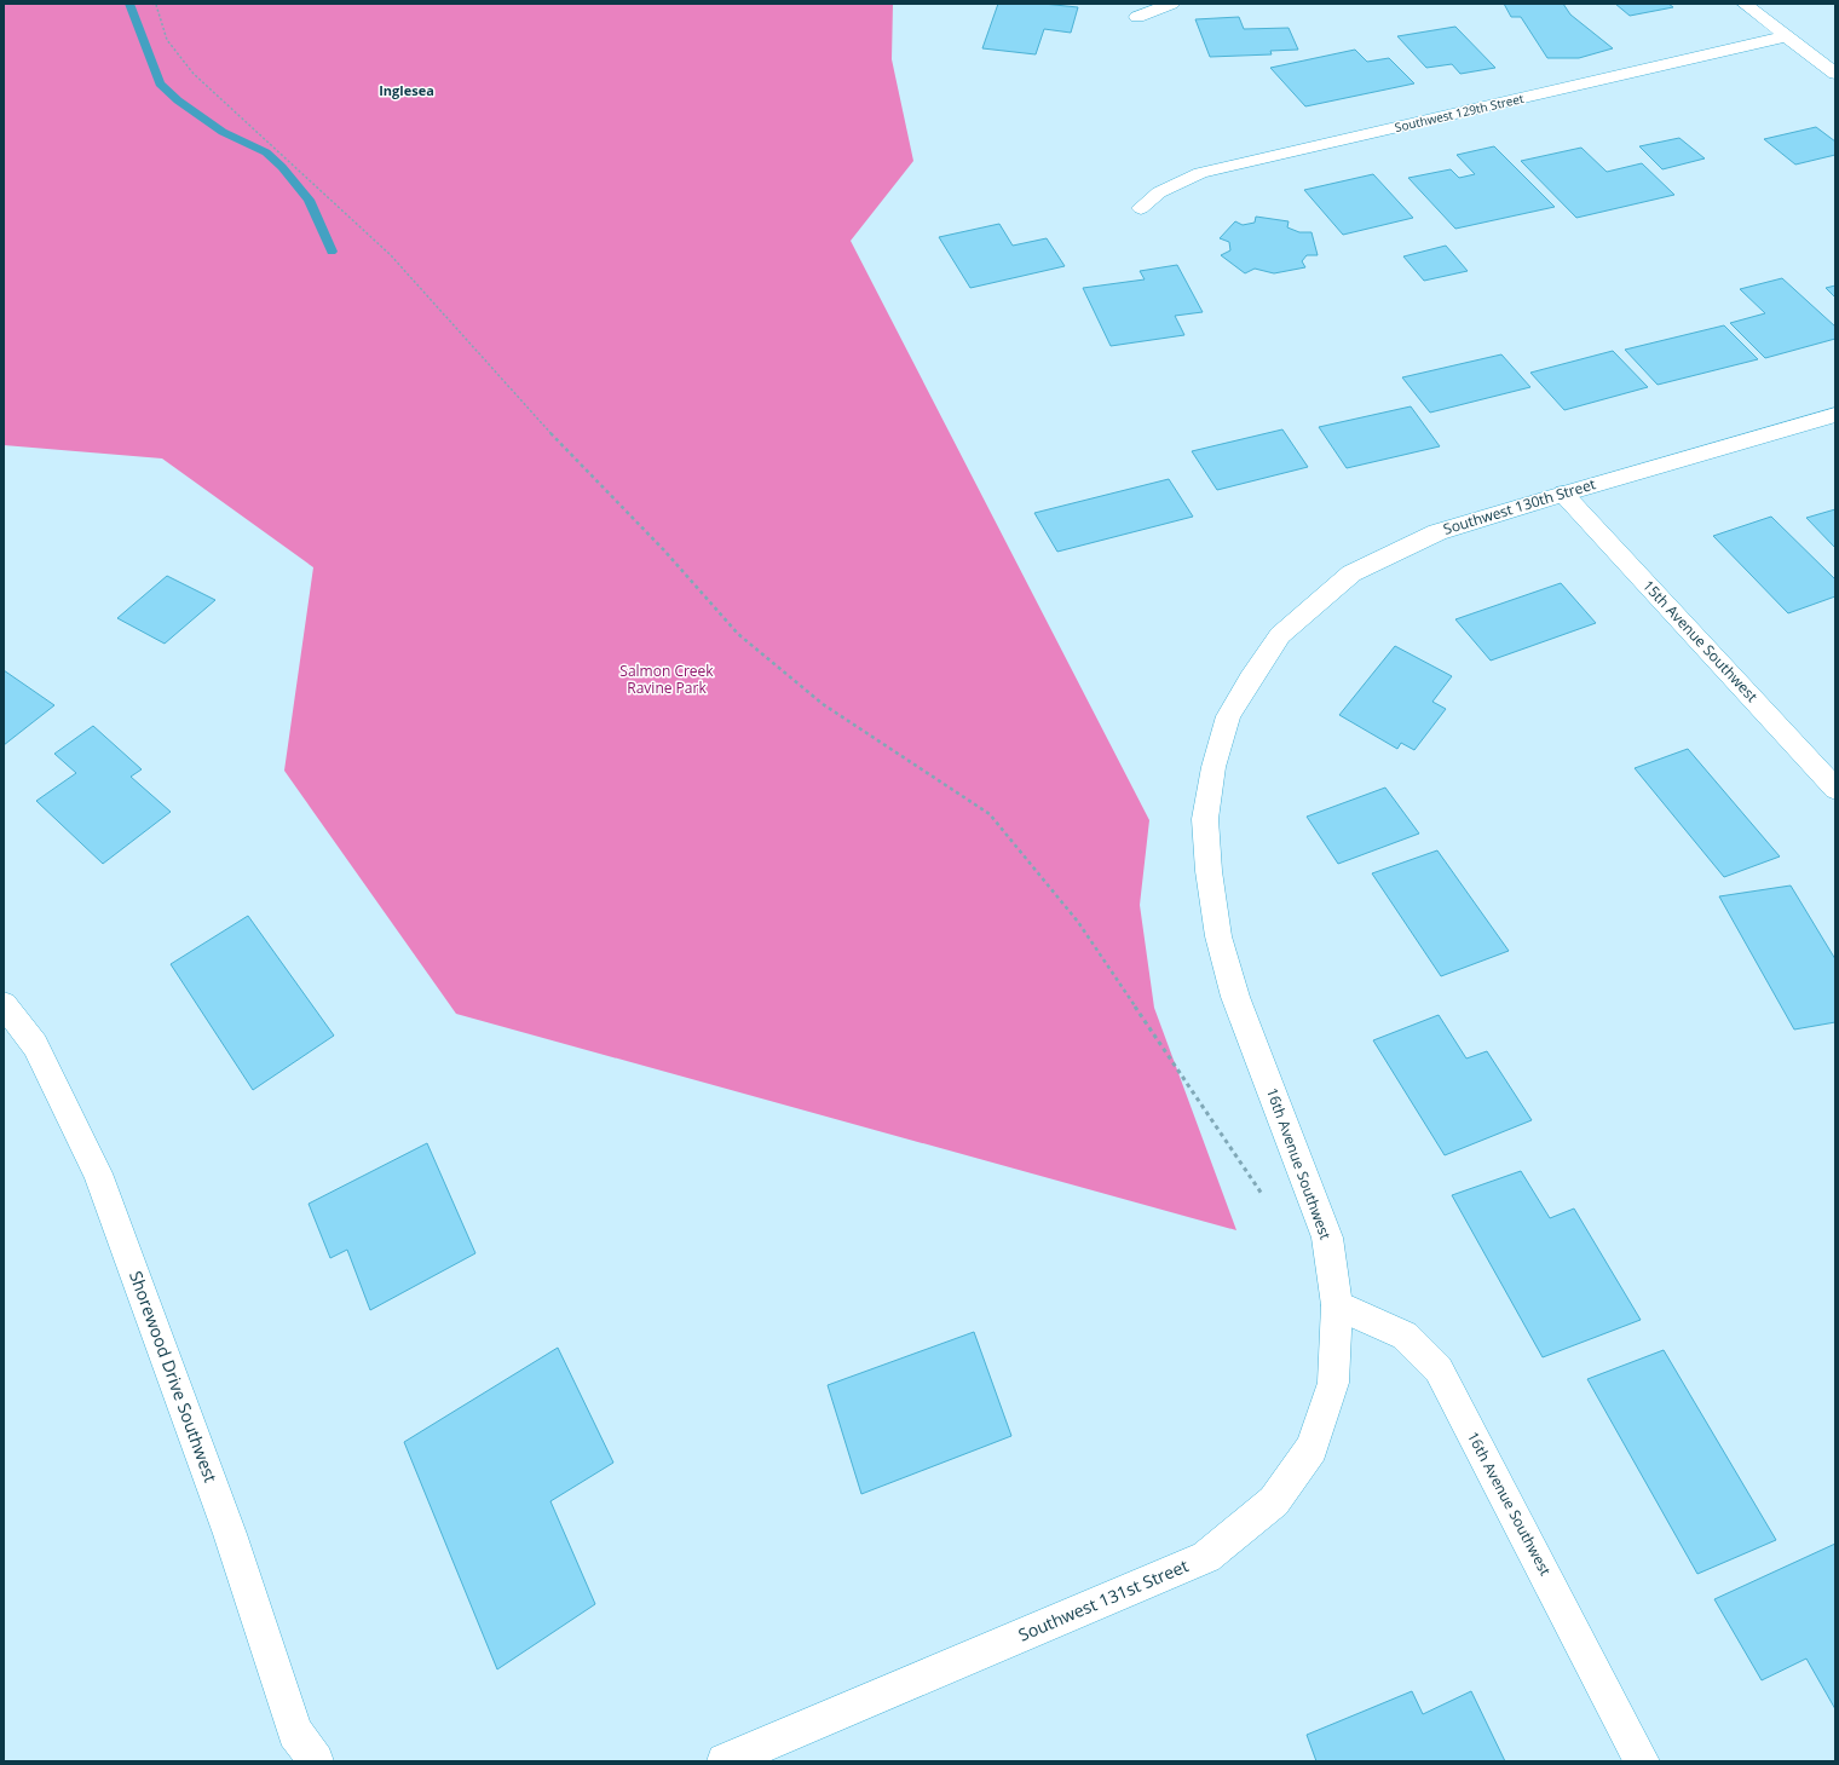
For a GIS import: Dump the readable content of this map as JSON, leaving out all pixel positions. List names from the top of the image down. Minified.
{"streets":{"street":["Southwest 129th Street","Southwest 130th Street","15th Avenue Southwest","16th Avenue Southwest","Shorewood Drive Southwest","Southwest 131st Street"]},"crossings":[["Southwest 130th Street","15th Avenue Southwest"],["Southwest 130th Street","16th Avenue Southwest"],["16th Avenue Southwest","Southwest 131st Street"]],"districts":["Inglesea"],"parks":["Salmon Creek Ravine Park"]}
